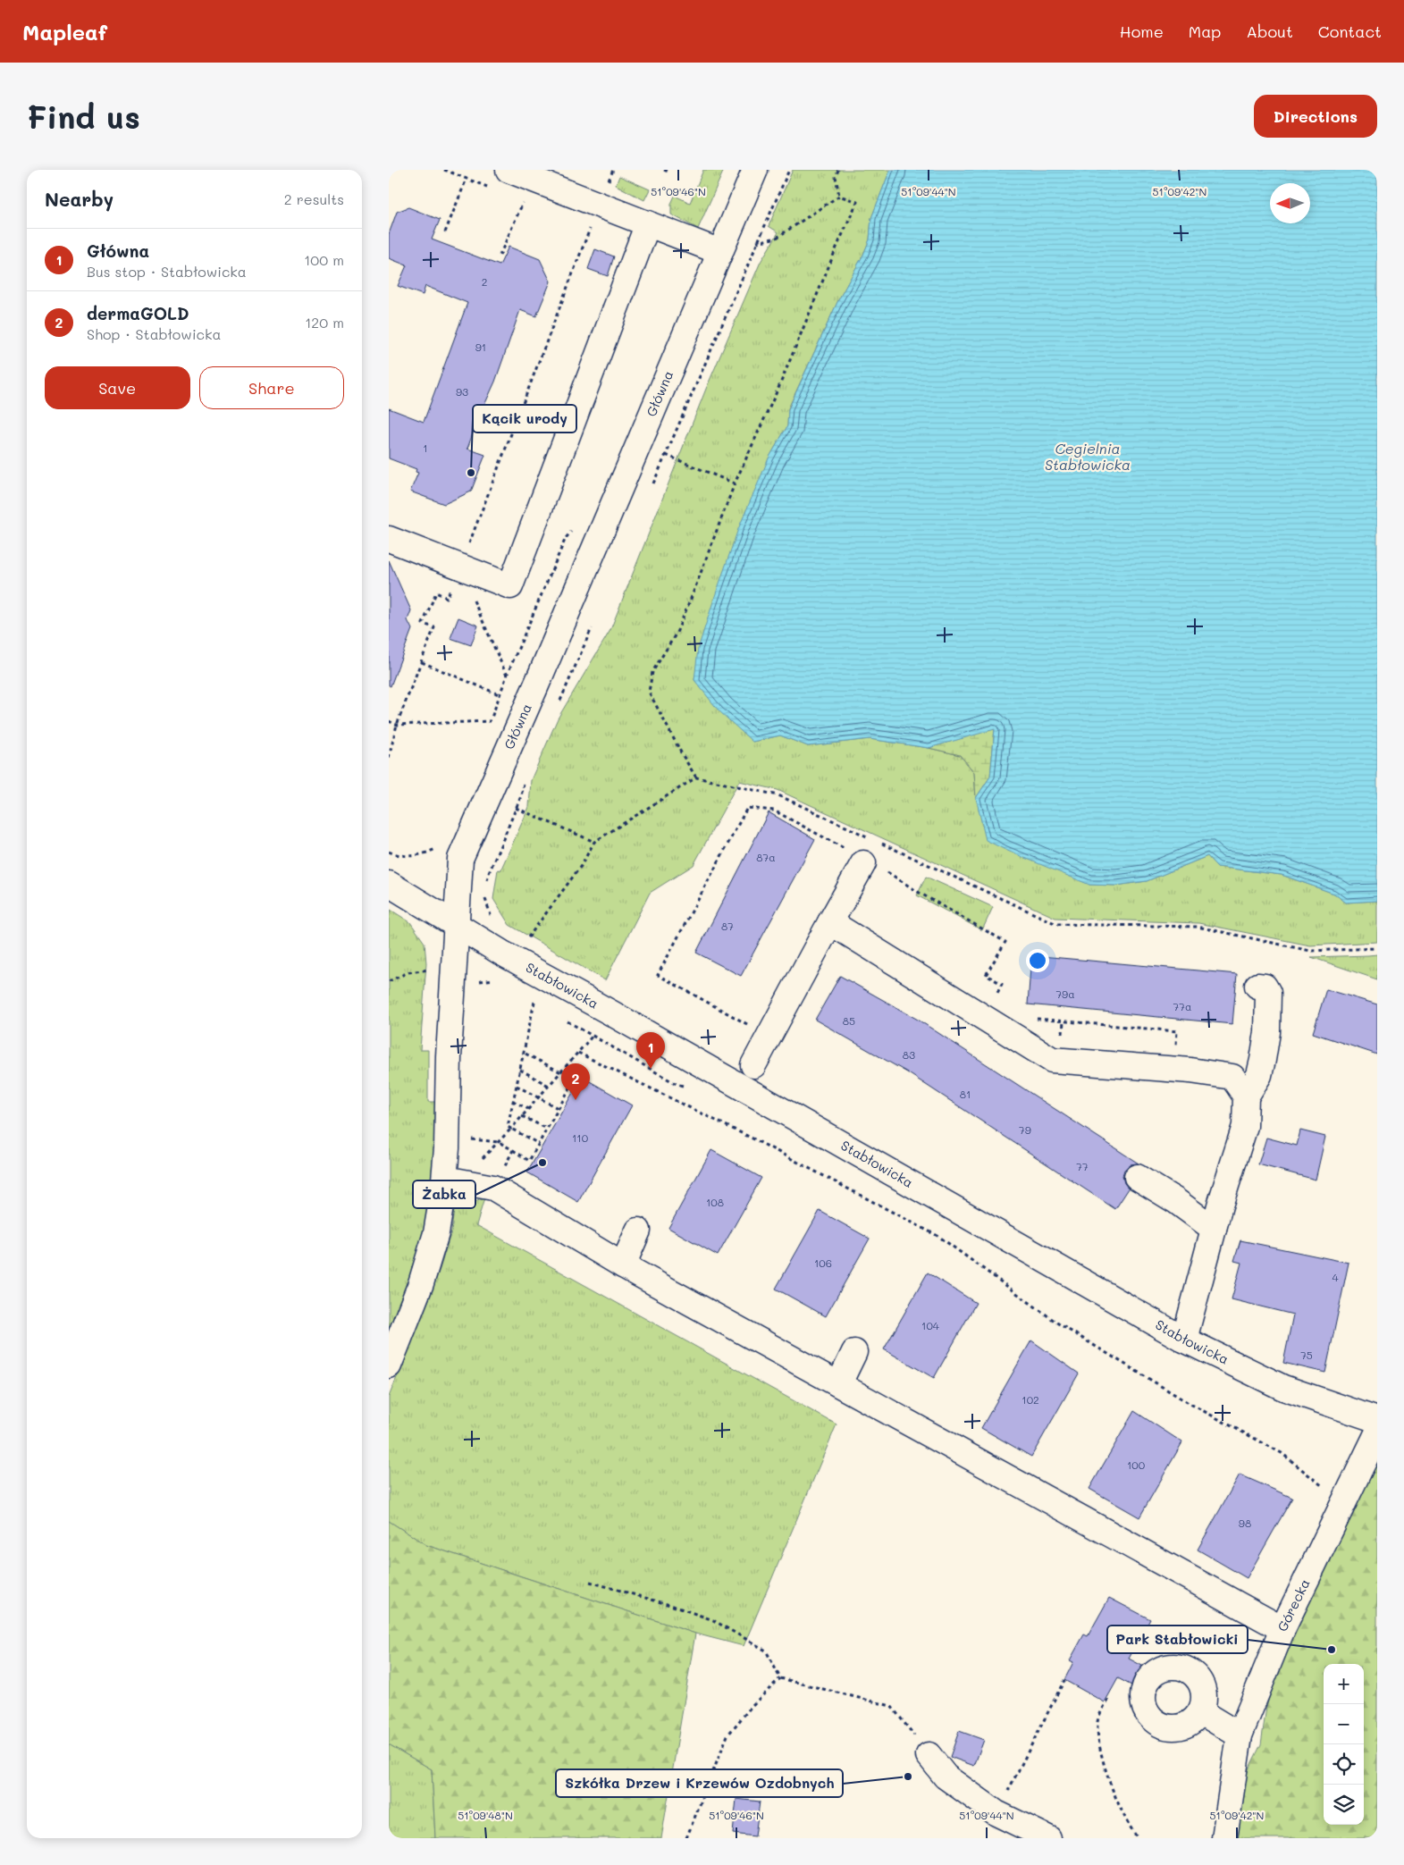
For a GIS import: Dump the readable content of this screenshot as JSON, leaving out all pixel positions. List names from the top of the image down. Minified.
{"streets":{"street":["Główna","Stabłowicka","Górecka"]},"crossings":[["Główna","Stabłowicka"]],"water":["Cegielnia Stabłowicka"],"places":["Kącik urody","Żabka","Park Stabłowicki","Szkółka Drzew i Krzewów Ozdobnych"],"house_numbers":["2","91","93","1","87a","87","79a","77a","85","83","81","79","110","77","108","106","4","104","75","102","100","98"],"north":"left","page":{"header":"Mapleaf","nav":["Home","Map","About","Contact"],"buttons":["Directions",["Save","Share"]],"title":"Find us","heading":["Nearby","2 results"],"list":[{"mark":"1","name":"Główna","note":"Bus stop · Stabłowicka","value":"100 m"},{"mark":"2","name":"dermaGOLD","note":"Shop · Stabłowicka","value":"120 m"}],"pins":["1","2"],"map_buttons":["+","−"]},"coordinates":["51°09'46\"N","51°09'44\"N","51°09'42\"N","51°09'48\"N"]}
